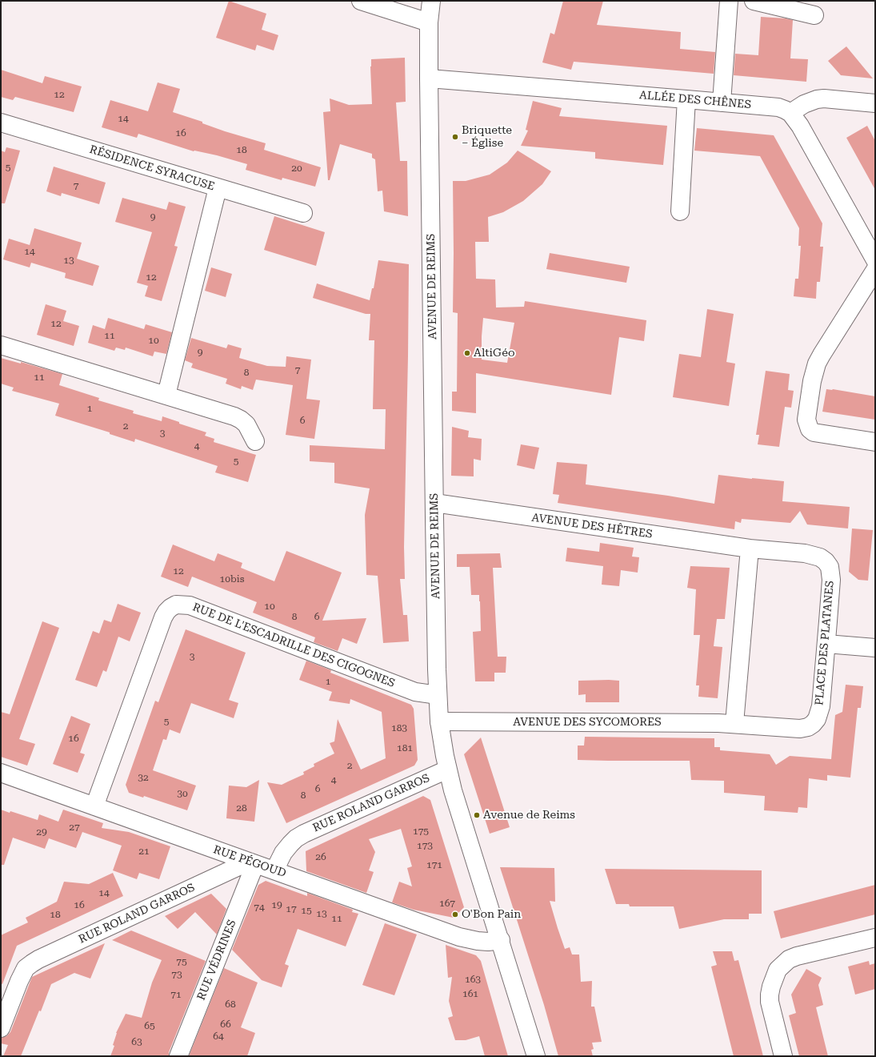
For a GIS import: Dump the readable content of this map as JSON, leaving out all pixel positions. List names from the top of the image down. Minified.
{"streets":{"street":["ALLÉE DES CHÊNES","RÉSIDENCE SYRACUSE","AVENUE DE REIMS","AVENUE DES HÊTRES","PLACE DES PLATANES","RUE DE L'ESCADRILLE DES CIGOGNES","AVENUE DES SYCOMORES","RUE ROLAND GARROS","RUE PÉGOUD","RUE VÉDRINES"]},"crossings":[["ALLÉE DES CHÊNES","AVENUE DE REIMS"],["AVENUE DE REIMS","AVENUE DES HÊTRES"],["AVENUE DE REIMS","RUE DE L'ESCADRILLE DES CIGOGNES"],["AVENUE DE REIMS","AVENUE DES SYCOMORES"],["AVENUE DE REIMS","RUE ROLAND GARROS"],["AVENUE DE REIMS","RUE PÉGOUD"],["AVENUE DES HÊTRES","PLACE DES PLATANES"],["PLACE DES PLATANES","AVENUE DES SYCOMORES"],["RUE DE L'ESCADRILLE DES CIGOGNES","RUE PÉGOUD"],["RUE ROLAND GARROS","RUE PÉGOUD"],["RUE ROLAND GARROS","RUE VÉDRINES"],["RUE PÉGOUD","RUE VÉDRINES"]],"places":["Briquette – Église","AltiGéo","Avenue de Reims","O'Bon Pain"],"house_numbers":["12","14","16","18","5","20","7","9","14","13","12","12","11","10","9","7","8","11","1","6","2","3","4","5","12","10bis","10","8","6","3","1","5","183","16","181","2","32","4","6","30","8","28","27","175","29","173","21","26","171","14","167","16","19","74","17","15","13","18","11","75","73","163","161","71","68","66","65","64","63"]}
